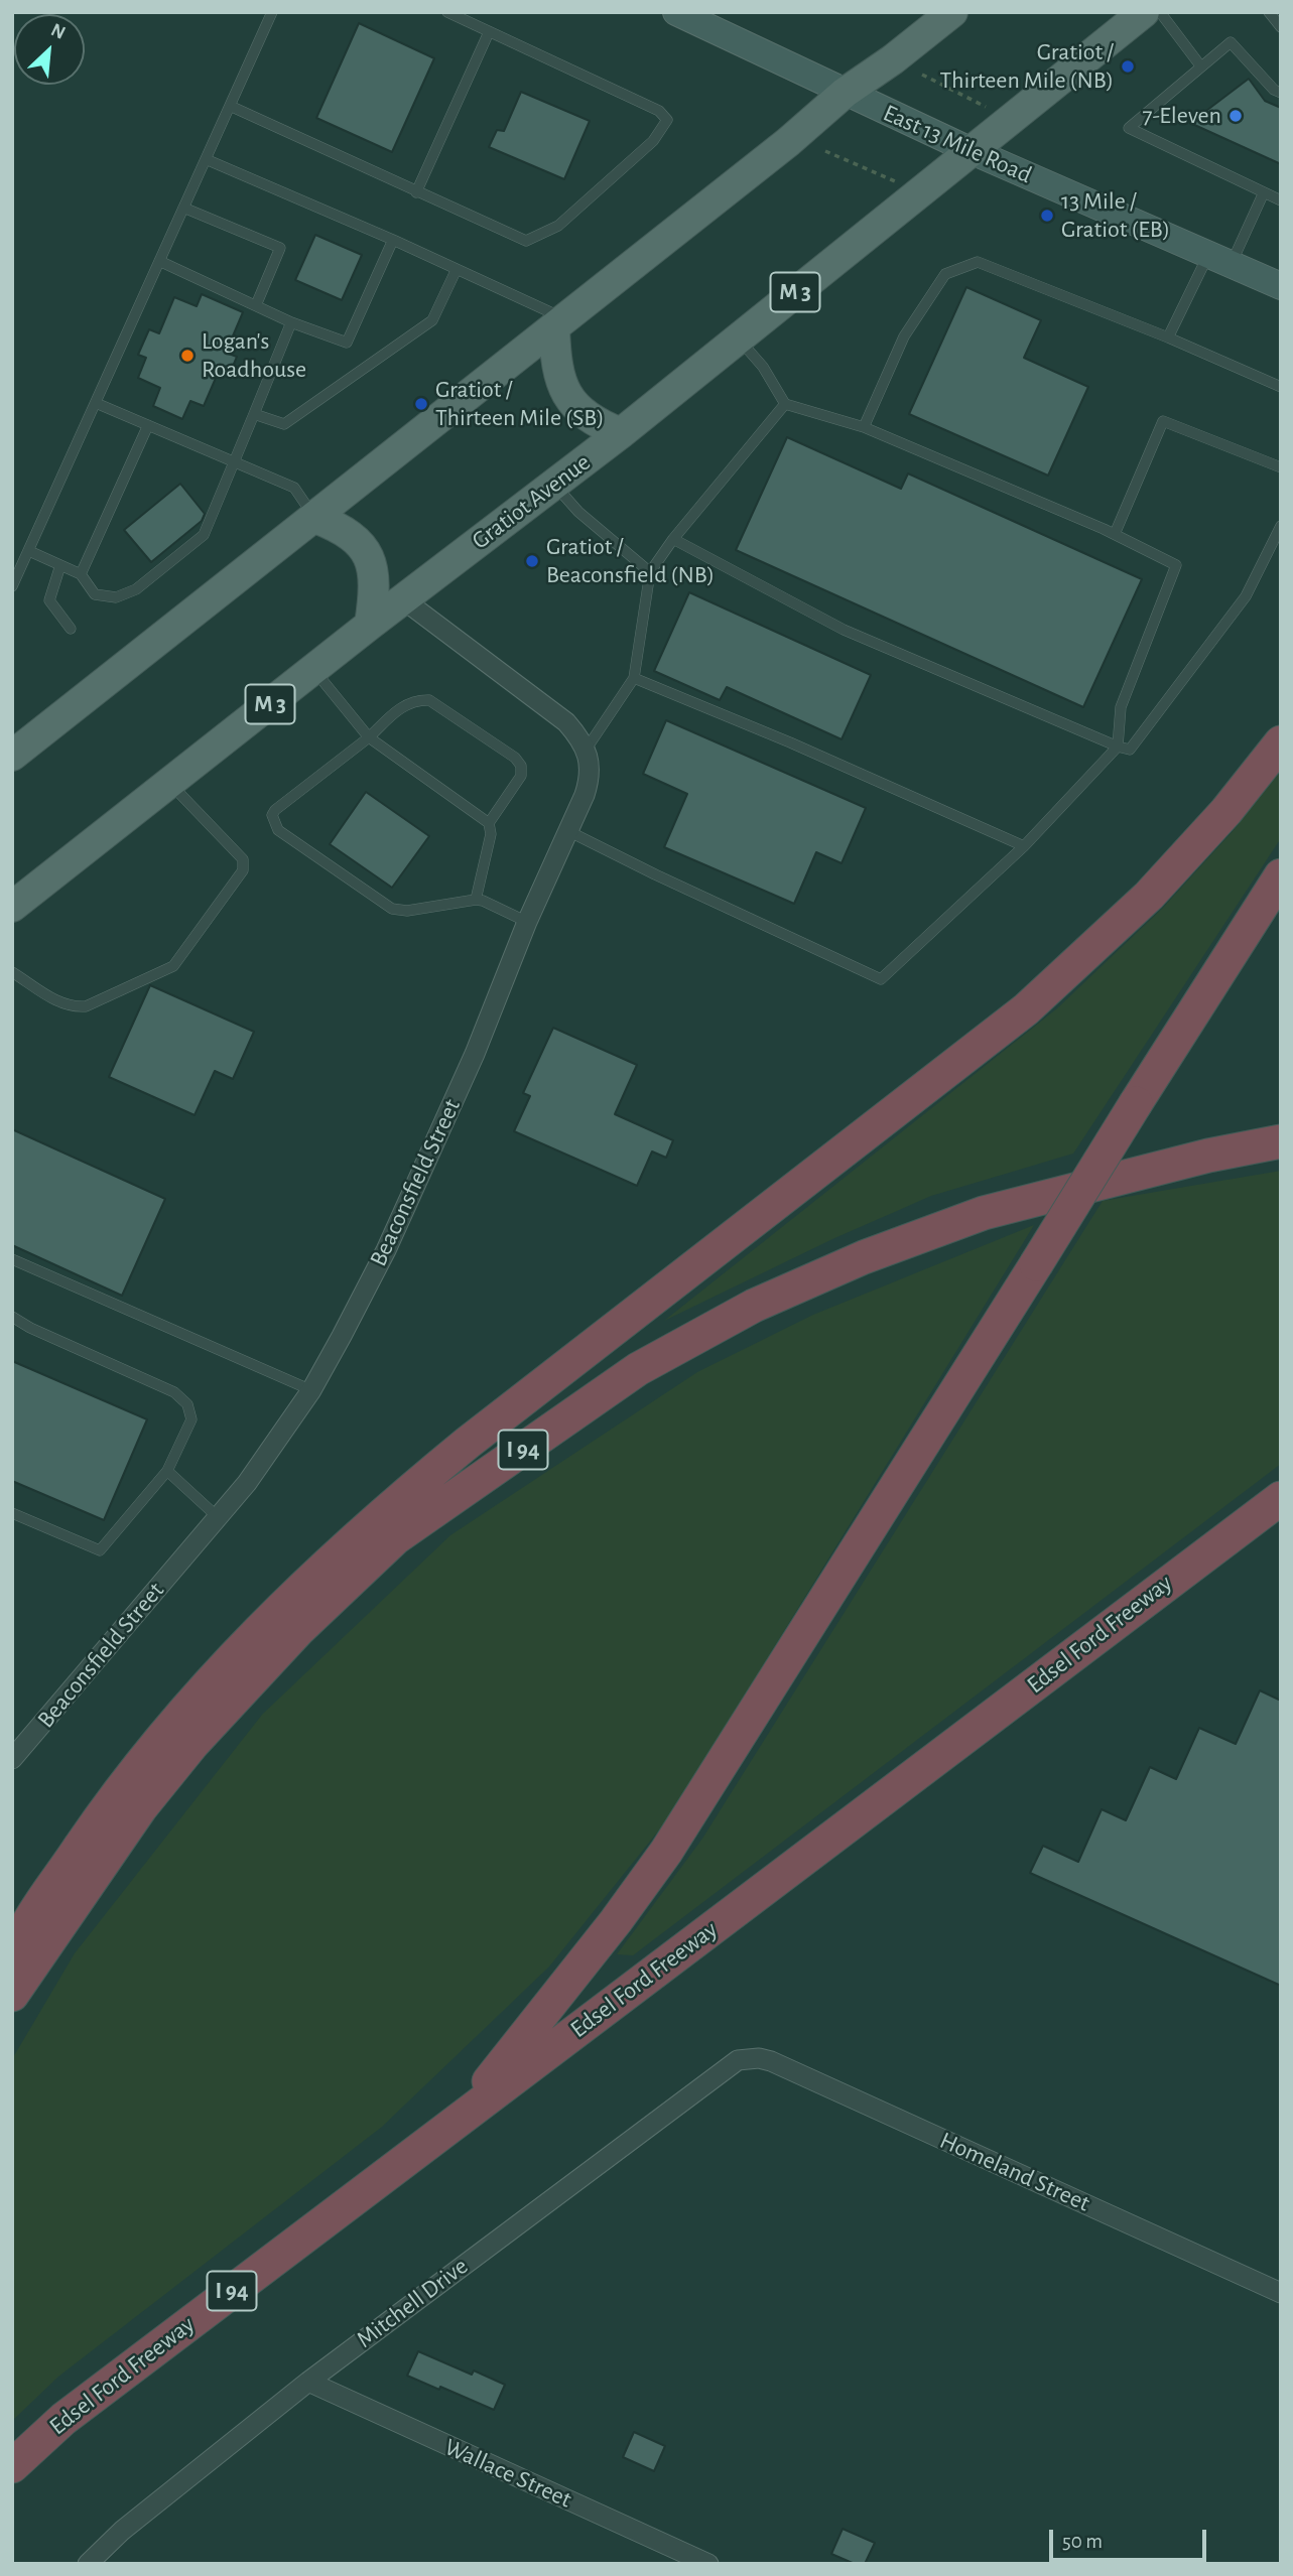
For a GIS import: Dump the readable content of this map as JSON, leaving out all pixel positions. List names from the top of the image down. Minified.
{"streets":{"highway":["I 94","Edsel Ford Freeway"],"main road":["East 13 Mile Road","M 3","Gratiot Avenue"],"street":["Beaconsfield Street","Homeland Street","Mitchell Drive","Wallace Street"]},"crossings":[["East 13 Mile Road","Gratiot Avenue"],["Homeland Street","Mitchell Drive"],["Mitchell Drive","Wallace Street"]],"places":["Gratiot / Thirteen Mile (NB)","7-Eleven","13 Mile / Gratiot (EB)","Logan's Roadhouse","Gratiot / Thirteen Mile (SB)","Gratiot / Beaconsfield (NB)"],"scale_bar":"50 m","north":"top right"}
